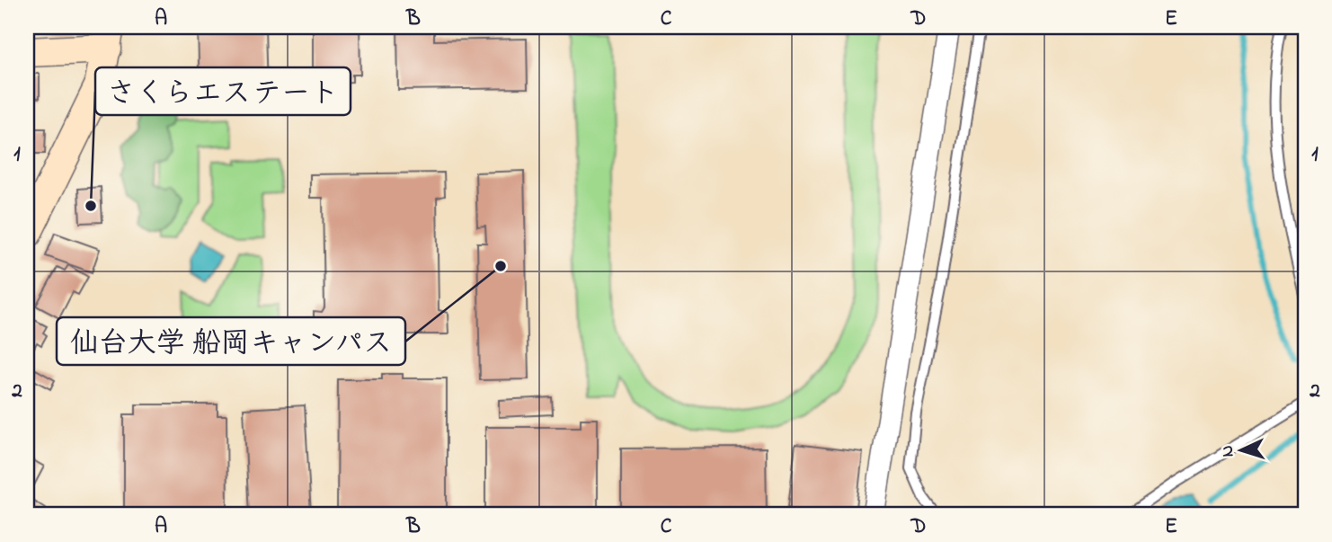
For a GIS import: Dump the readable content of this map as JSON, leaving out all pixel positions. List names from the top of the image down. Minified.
{"places":["さくらエステート","仙台大学 船岡キャンパス"],"north":"left","grid":{"columns":["A","B","C","D","E"],"rows":["1","2"]}}
